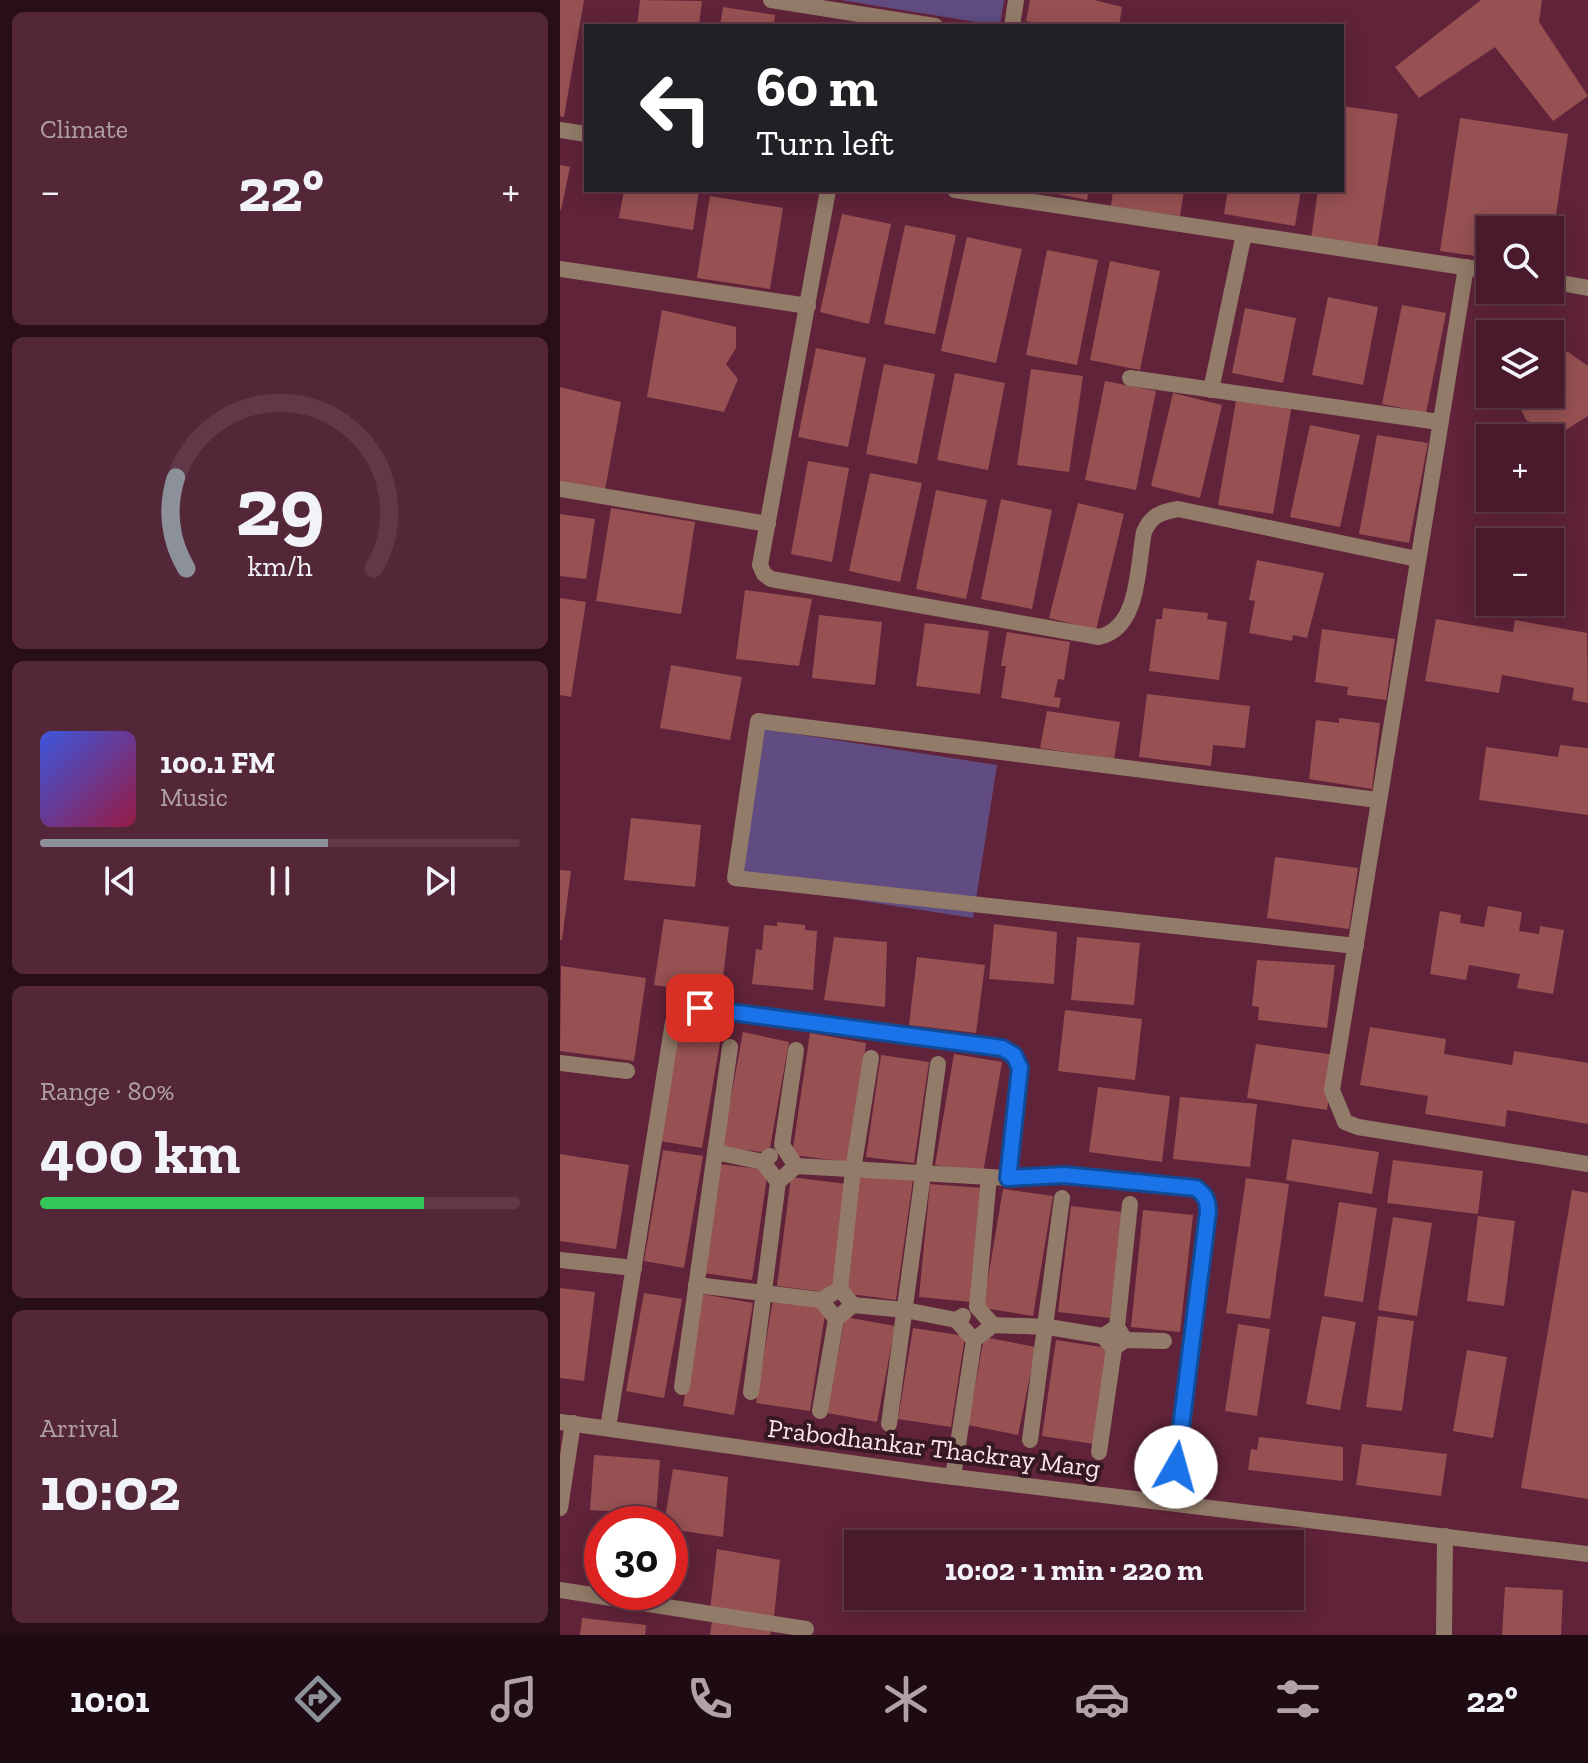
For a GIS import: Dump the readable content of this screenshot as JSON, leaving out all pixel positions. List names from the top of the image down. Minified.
{"streets":{"street":["Prabodhankar Thackray Marg"]},"page":{"tile":["Climate",["Range · 80%","400 km"],["Arrival","10:02"]],"turn":["60 m","Turn left"],"heat":["−","22°","+"],"map_buttons":["+","−"],"song":["100.1 FM","Music"],"limit":"30","trip":"10:02 · 1 min · 220 m","tabs":["10:01","22°"],"gauge":["29","km/h"]}}
